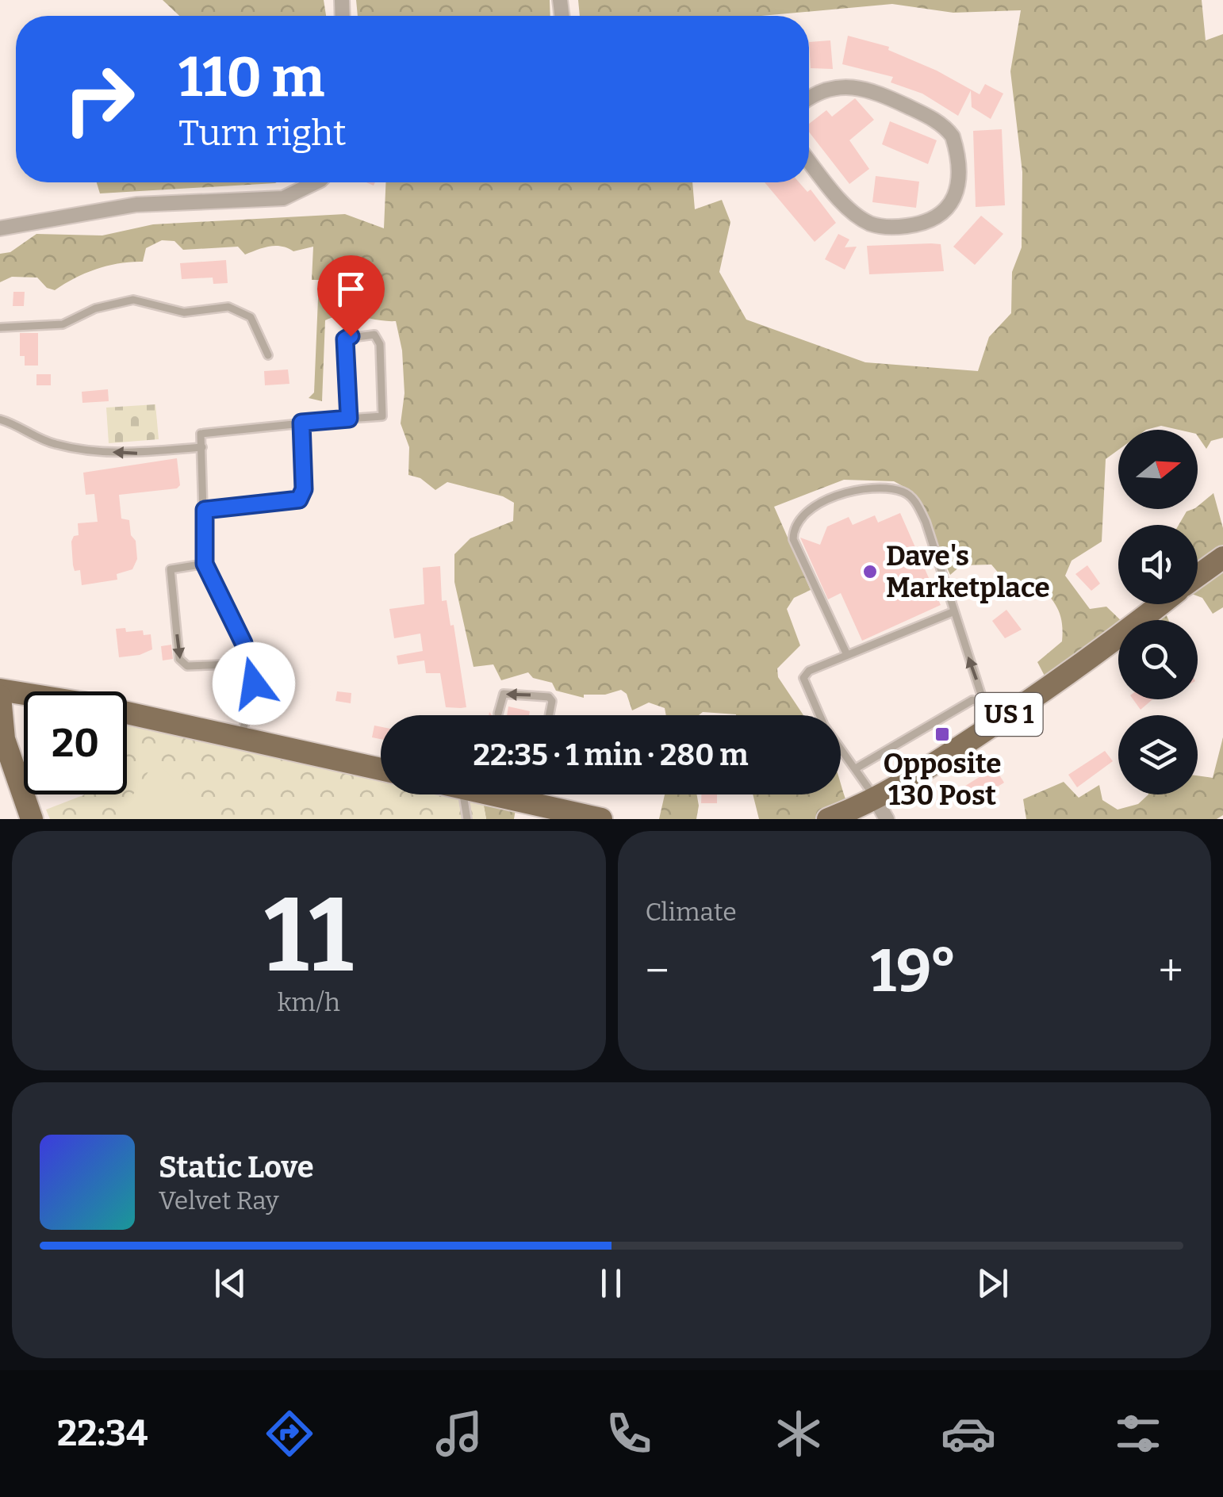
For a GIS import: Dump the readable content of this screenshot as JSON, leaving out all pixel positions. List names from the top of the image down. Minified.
{"streets":{"main road":["US 1"]},"places":{"other":["Dave's Marketplace"],"transit":["Opposite 130 Post"]},"north":"right","page":{"turn":["110 m","Turn right"],"limit":"20","trip":"22:35 · 1 min · 280 m","tile":[["11","km/h"],"Climate"],"heat":["−","19°","+"],"song":["Static Love","Velvet Ray"],"tabs":"22:34"}}
